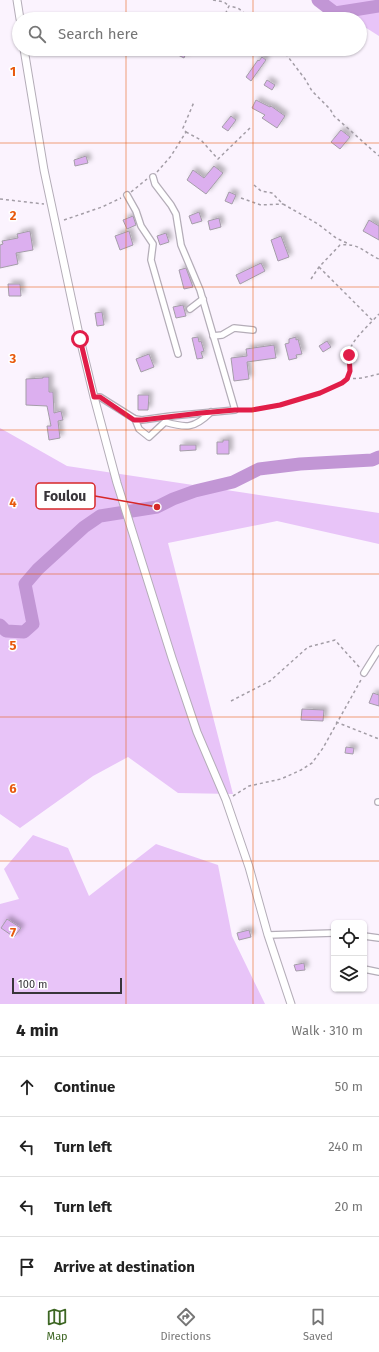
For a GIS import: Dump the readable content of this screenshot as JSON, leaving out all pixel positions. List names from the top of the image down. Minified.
{"places":["Foulou"],"scale_bar":"100 m","page":{"search":"Search here","scale":"100 m","heading":["4 min","Walk · 310 m"],"list":[["Continue","50 m"],["Turn left","240 m"],["Turn left","20 m"],"Arrive at destination"],"nav":["Map","Directions","Saved"]},"grid":{"rows":["1","2","3","4","5","6","7"]}}
